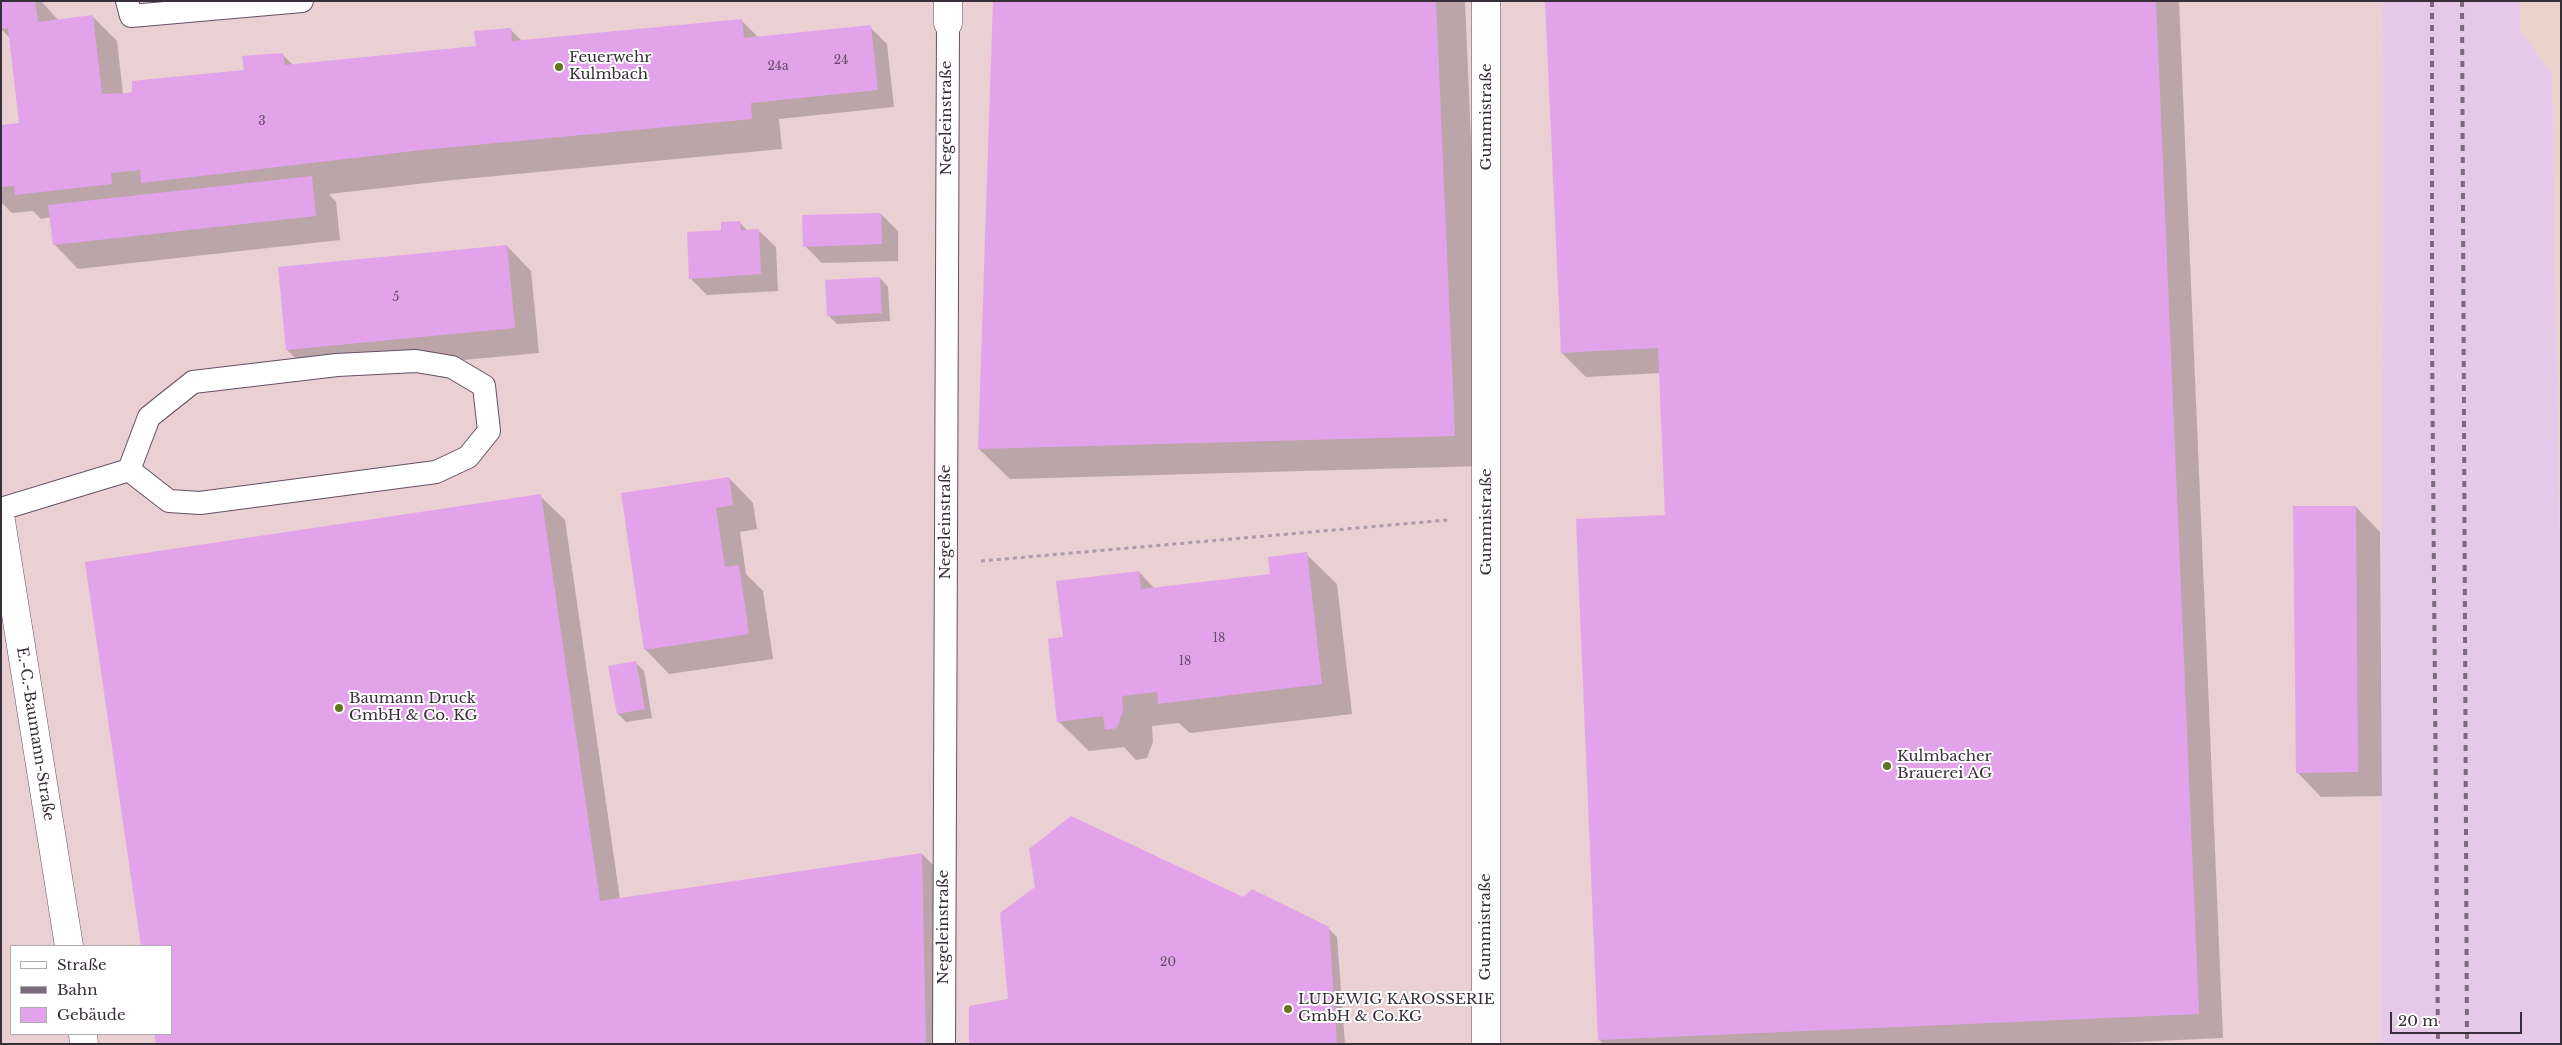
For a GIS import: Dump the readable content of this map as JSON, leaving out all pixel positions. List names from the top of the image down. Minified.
{"streets":{"street":["Gummistraße","E.-C.-Baumann-Straße"],"lane":["Negeleinstraße"]},"places":["Feuerwehr Kulmbach","Baumann Druck GmbH & Co. KG","Kulmbacher Brauerei AG","LUDEWIG KAROSSERIE GmbH & Co.KG"],"house_numbers":["24","24a","3","5","18","18","20"],"legend":["Straße","Bahn","Gebäude"],"scale_bar":"20 m"}
